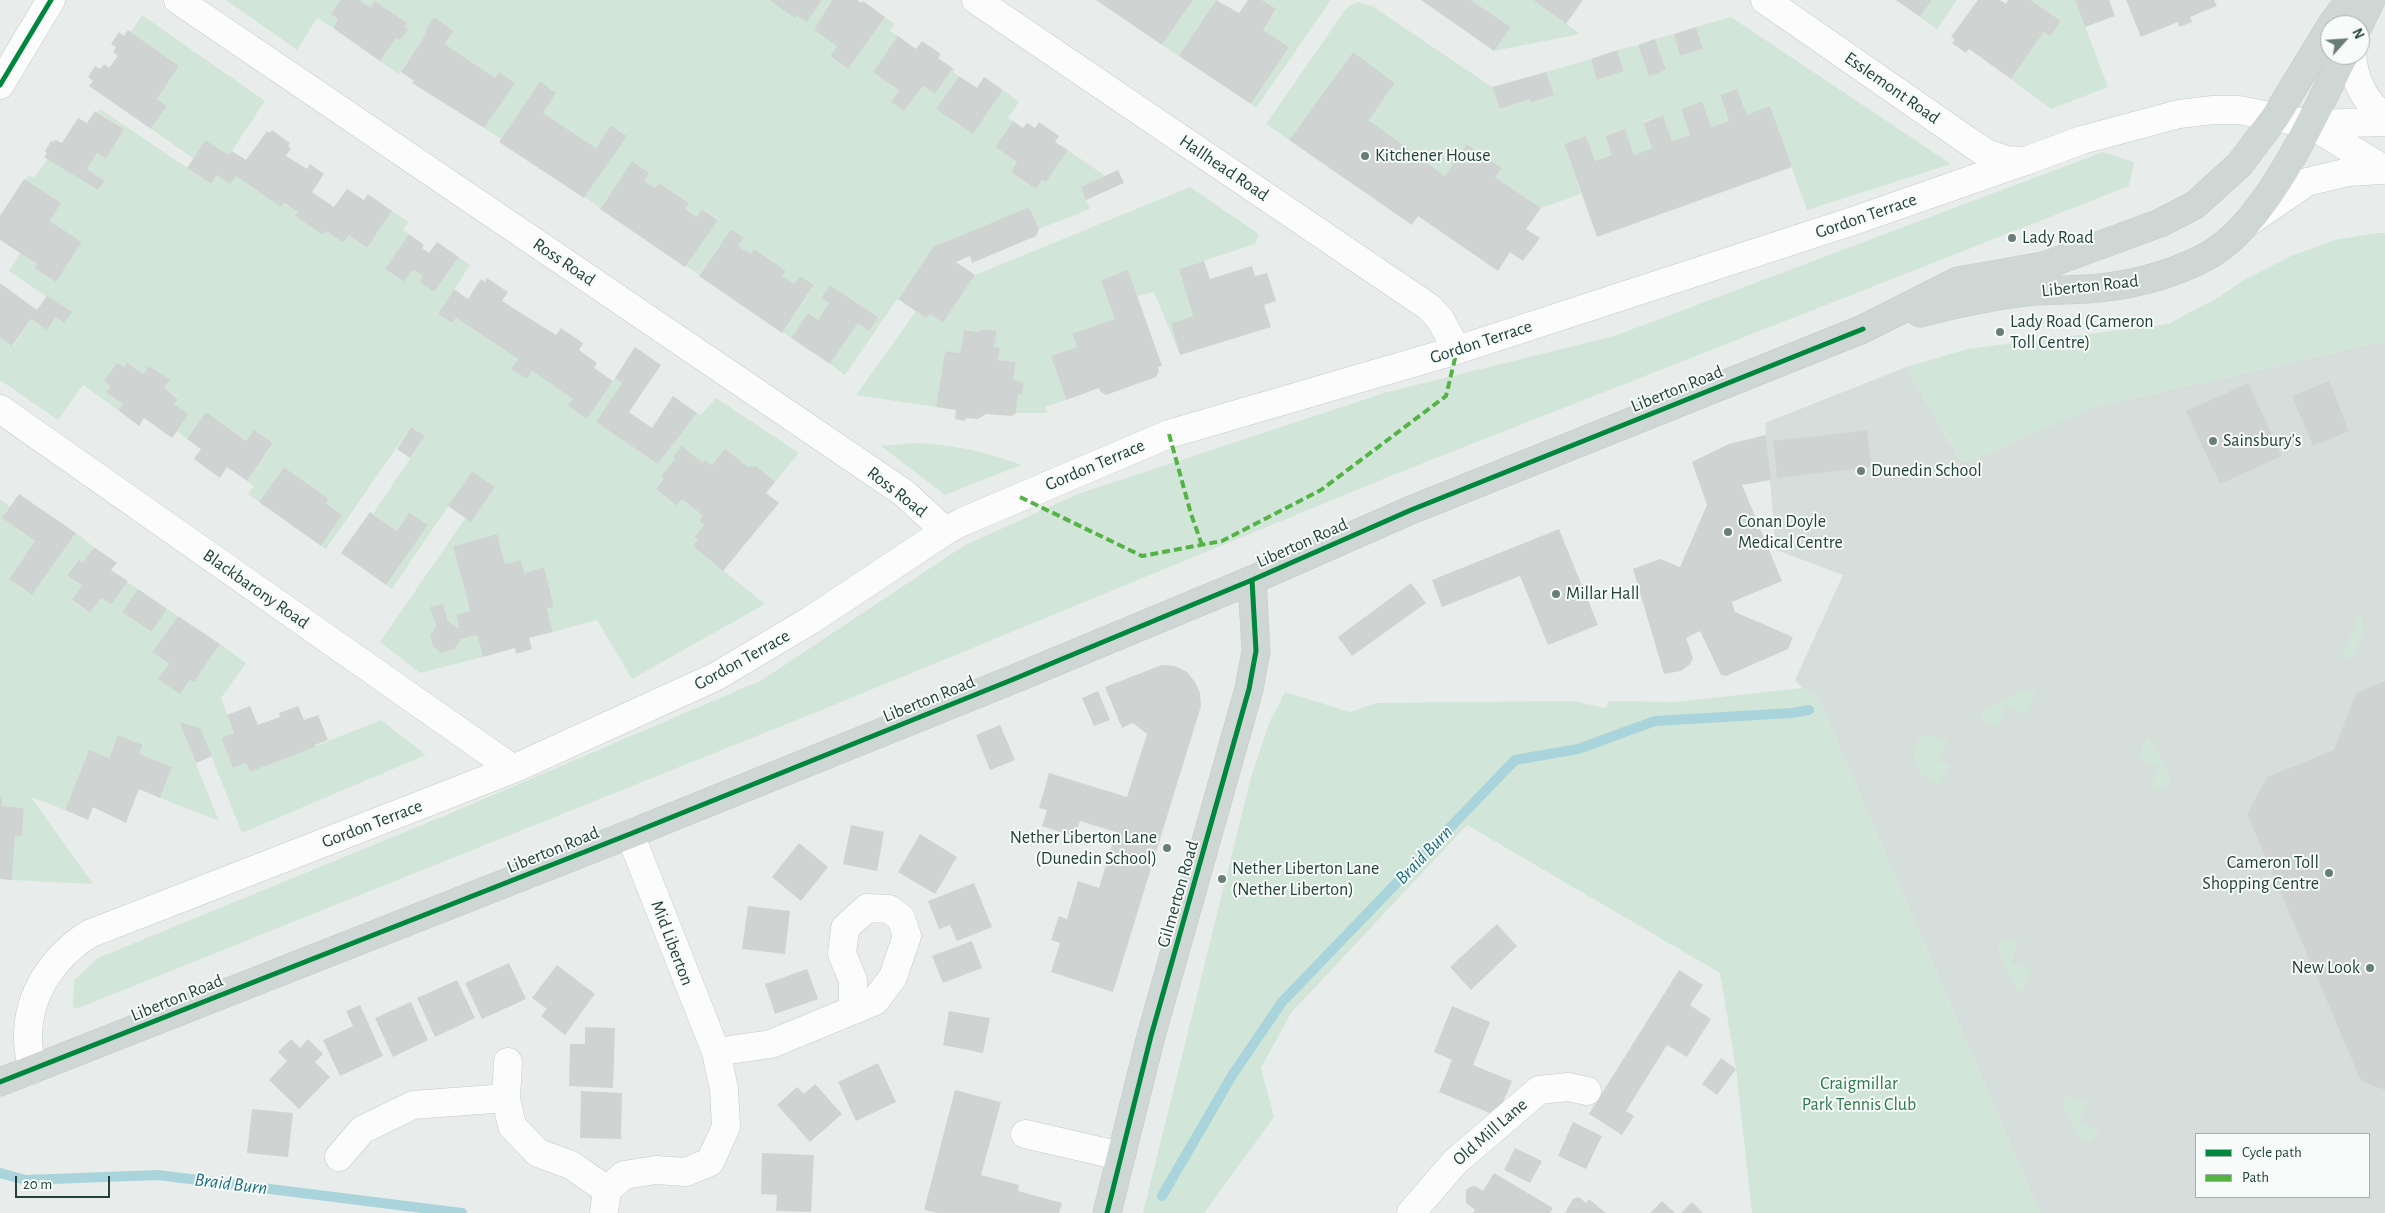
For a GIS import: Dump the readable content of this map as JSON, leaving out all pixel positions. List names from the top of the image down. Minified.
{"streets":{"main road":["Liberton Road","Gilmerton Road"],"street":["Esslemont Road","Hallhead Road","Gordon Terrace","Ross Road","Blackbarony Road","Mid Liberton","Old Mill Lane"]},"crossings":[["Esslemont Road","Gordon Terrace"],["Hallhead Road","Gordon Terrace"],["Gordon Terrace","Ross Road"],["Gordon Terrace","Liberton Road"],["Gordon Terrace","Blackbarony Road"],["Liberton Road","Gilmerton Road"],["Liberton Road","Mid Liberton"]],"water":["Braid Burn"],"parks":["Craigmillar Park Tennis Club"],"places":["Kitchener House","Lady Road","Lady Road (Cameron Toll Centre)","Sainsbury's","Dunedin School","Conan Doyle Medical Centre","Millar Hall","Nether Liberton Lane (Dunedin School)","Cameron Toll Shopping Centre","Nether Liberton Lane (Nether Liberton)","New Look"],"legend":["Cycle path","Path"],"scale_bar":"20 m","north":"top right"}
